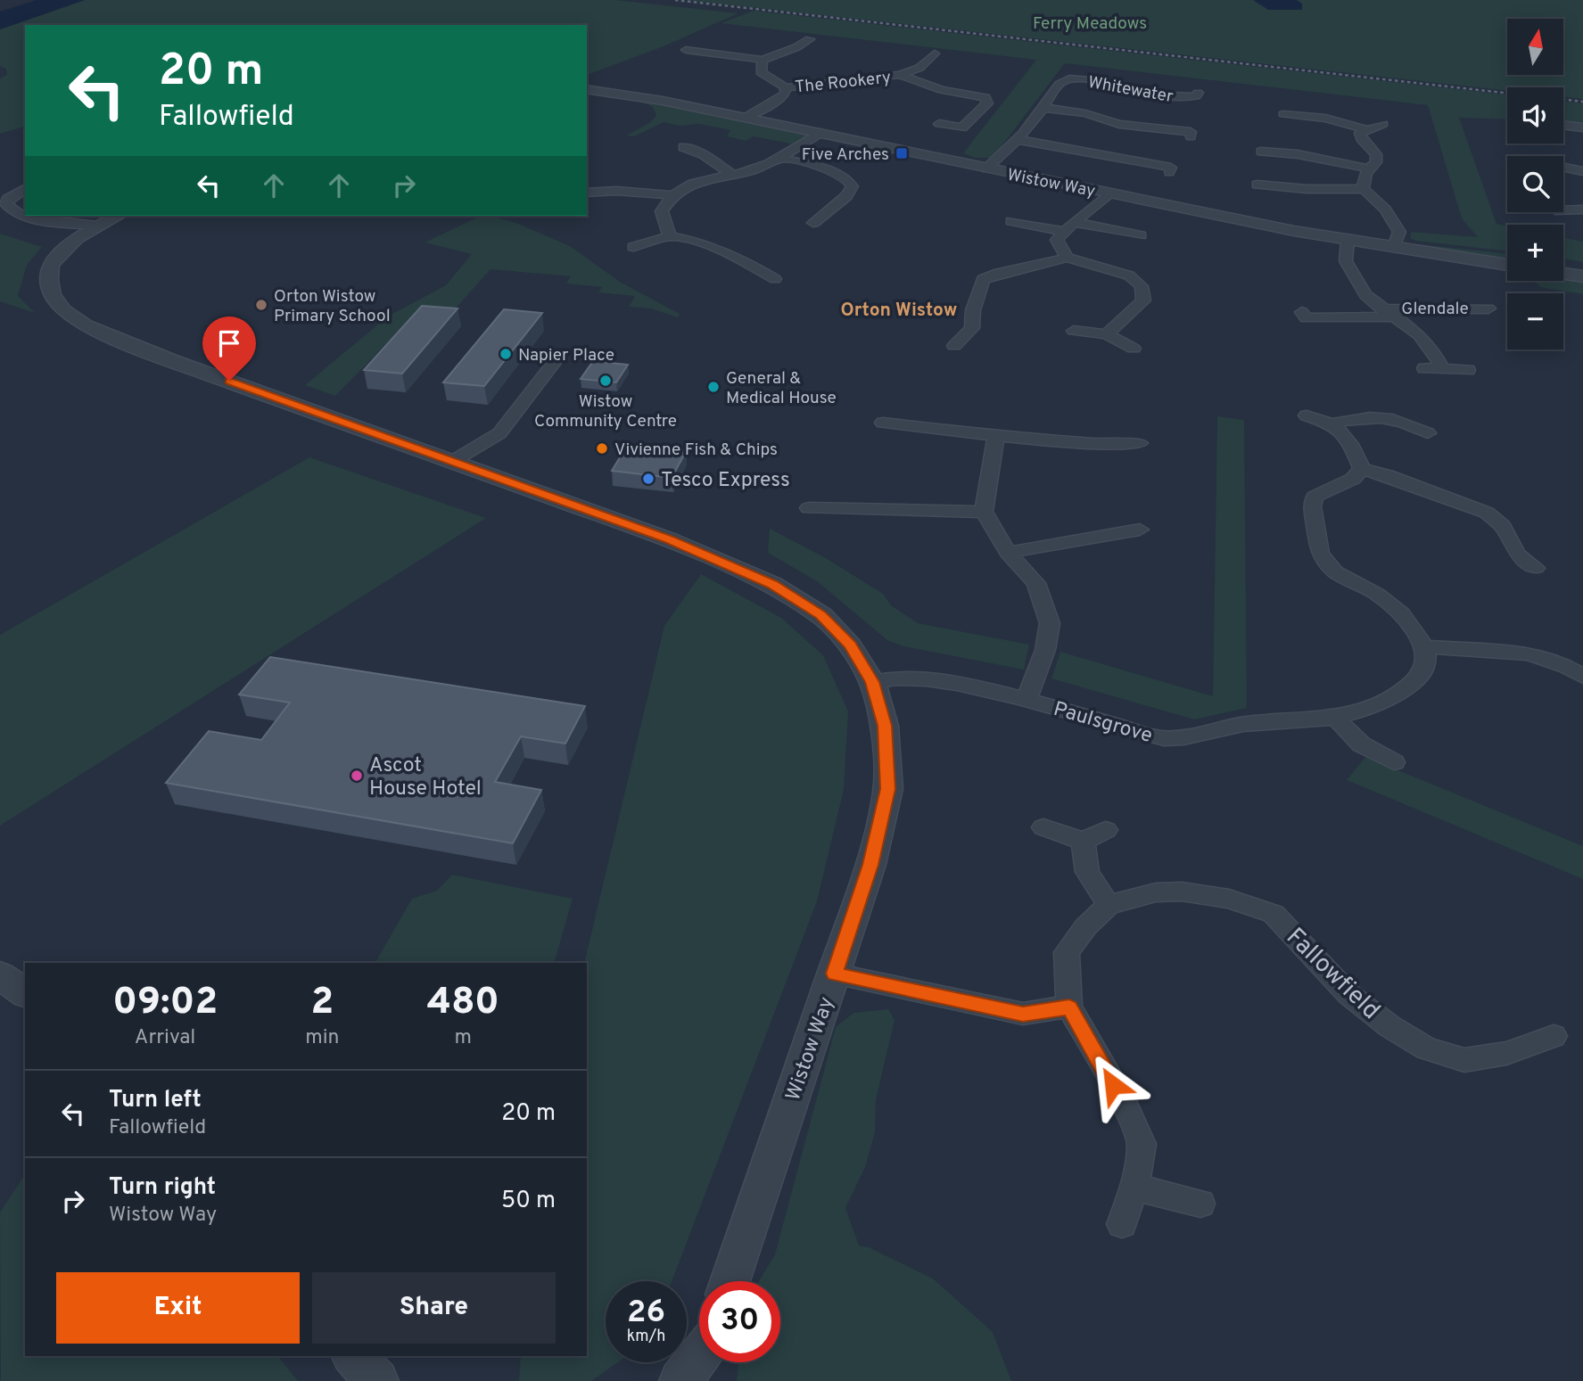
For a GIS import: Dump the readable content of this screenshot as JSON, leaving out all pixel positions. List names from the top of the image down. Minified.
{"streets":{"street":["The Rookery","Whitewater","Wistow Way","Glendale","Paulsgrove","Fallowfield"]},"crossings":[["The Rookery","Wistow Way"],["Whitewater","Wistow Way"],["Wistow Way","Glendale"],["Wistow Way","Paulsgrove"]],"districts":["Orton Wistow"],"parks":["Ferry Meadows"],"places":{"transit":["Five Arches"],"other":["Orton Wistow Primary School","Napier Place","Wistow Community Centre","General & Medical House","Vivienne Fish & Chips","Tesco Express","Ascot House Hotel"]},"north":"top","page":{"map_buttons":["+","−"],"turn":["20 m","Fallowfield"],"eta":["09:02","Arrival","2","min","480","m"],"list":[{"name":"Turn left","note":"Fallowfield","value":"20 m"},{"name":"Turn right","note":"Wistow Way","value":"50 m"}],"buttons":["Exit","Share"],"speed":"26 km/h","limit":"30"}}
